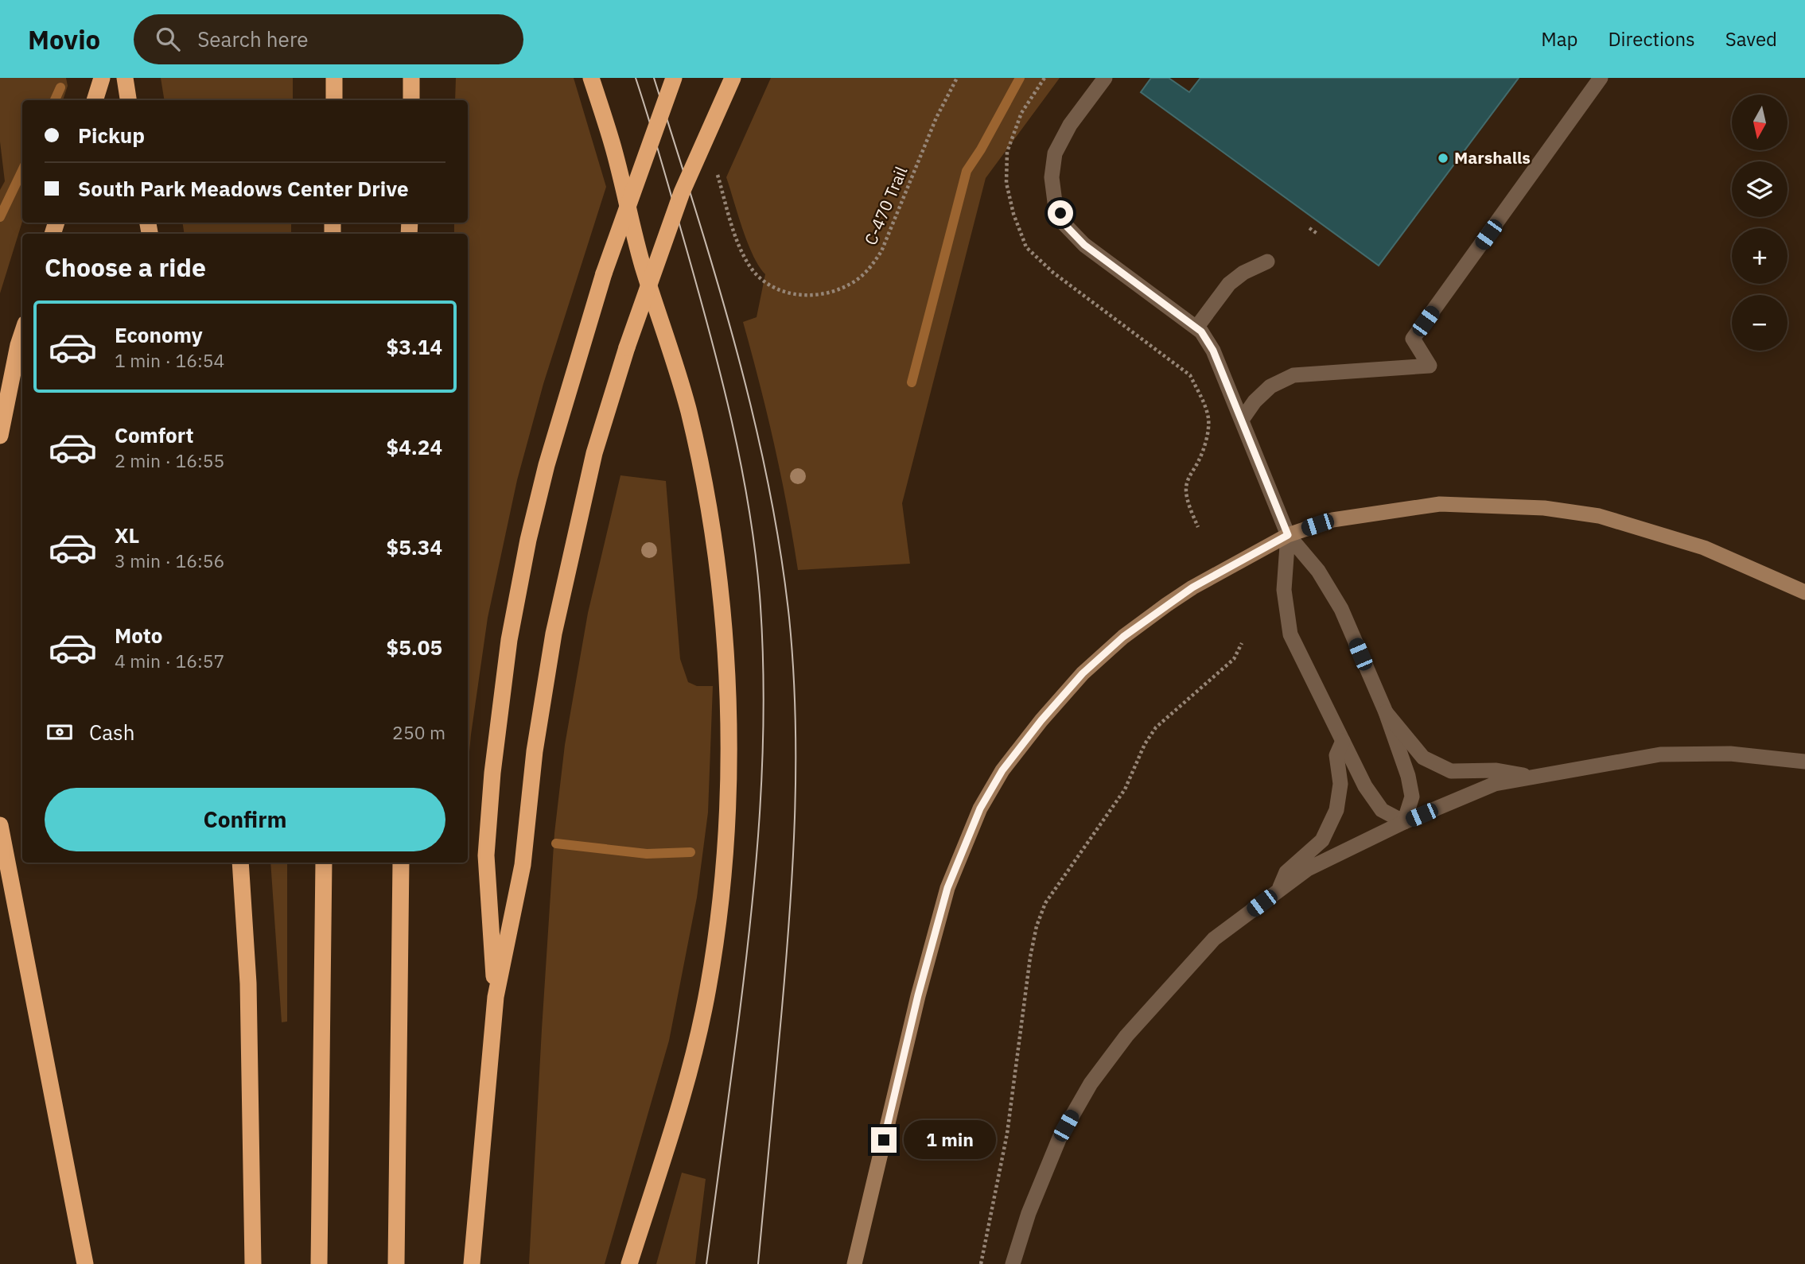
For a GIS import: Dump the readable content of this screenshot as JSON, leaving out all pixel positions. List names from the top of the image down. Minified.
{"streets":{"path":["C-470 Trail"]},"places":["Marshalls"],"north":"bottom","page":{"header":"Movio","search":"Search here","nav":["Map","Directions","Saved"],"map_buttons":["+","−"],"banner":["Pickup","South Park Meadows Center Drive"],"heading":"Choose a ride","list":[{"name":"Economy","note":"1 min · 16:54","value":"$3.14"},{"name":"Comfort","note":"2 min · 16:55","value":"$4.24"},{"name":"XL","note":"3 min · 16:56","value":"$5.34"},{"name":"Moto","note":"4 min · 16:57","value":"$5.05"}],"pay":["Cash","250 m"],"buttons":"Confirm","bubble":"1 min"}}
